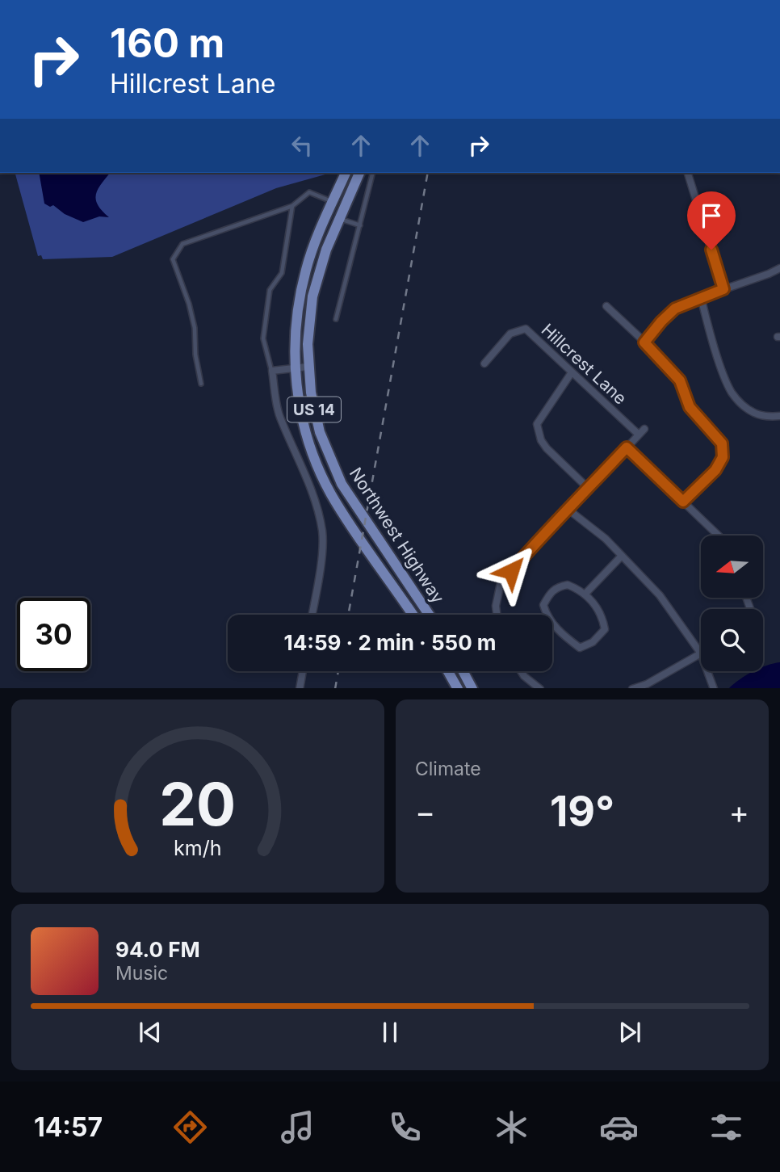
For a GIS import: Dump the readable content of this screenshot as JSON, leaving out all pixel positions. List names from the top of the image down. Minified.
{"streets":{"main road":["US 14","Northwest Highway"],"street":["Hillcrest Lane"]},"north":"left","page":{"turn":["160 m","Hillcrest Lane"],"limit":"30","trip":"14:59 · 2 min · 550 m","tile":"Climate","heat":["−","19°","+"],"song":["94.0 FM","Music"],"tabs":"14:57","gauge":["20","km/h"]}}
